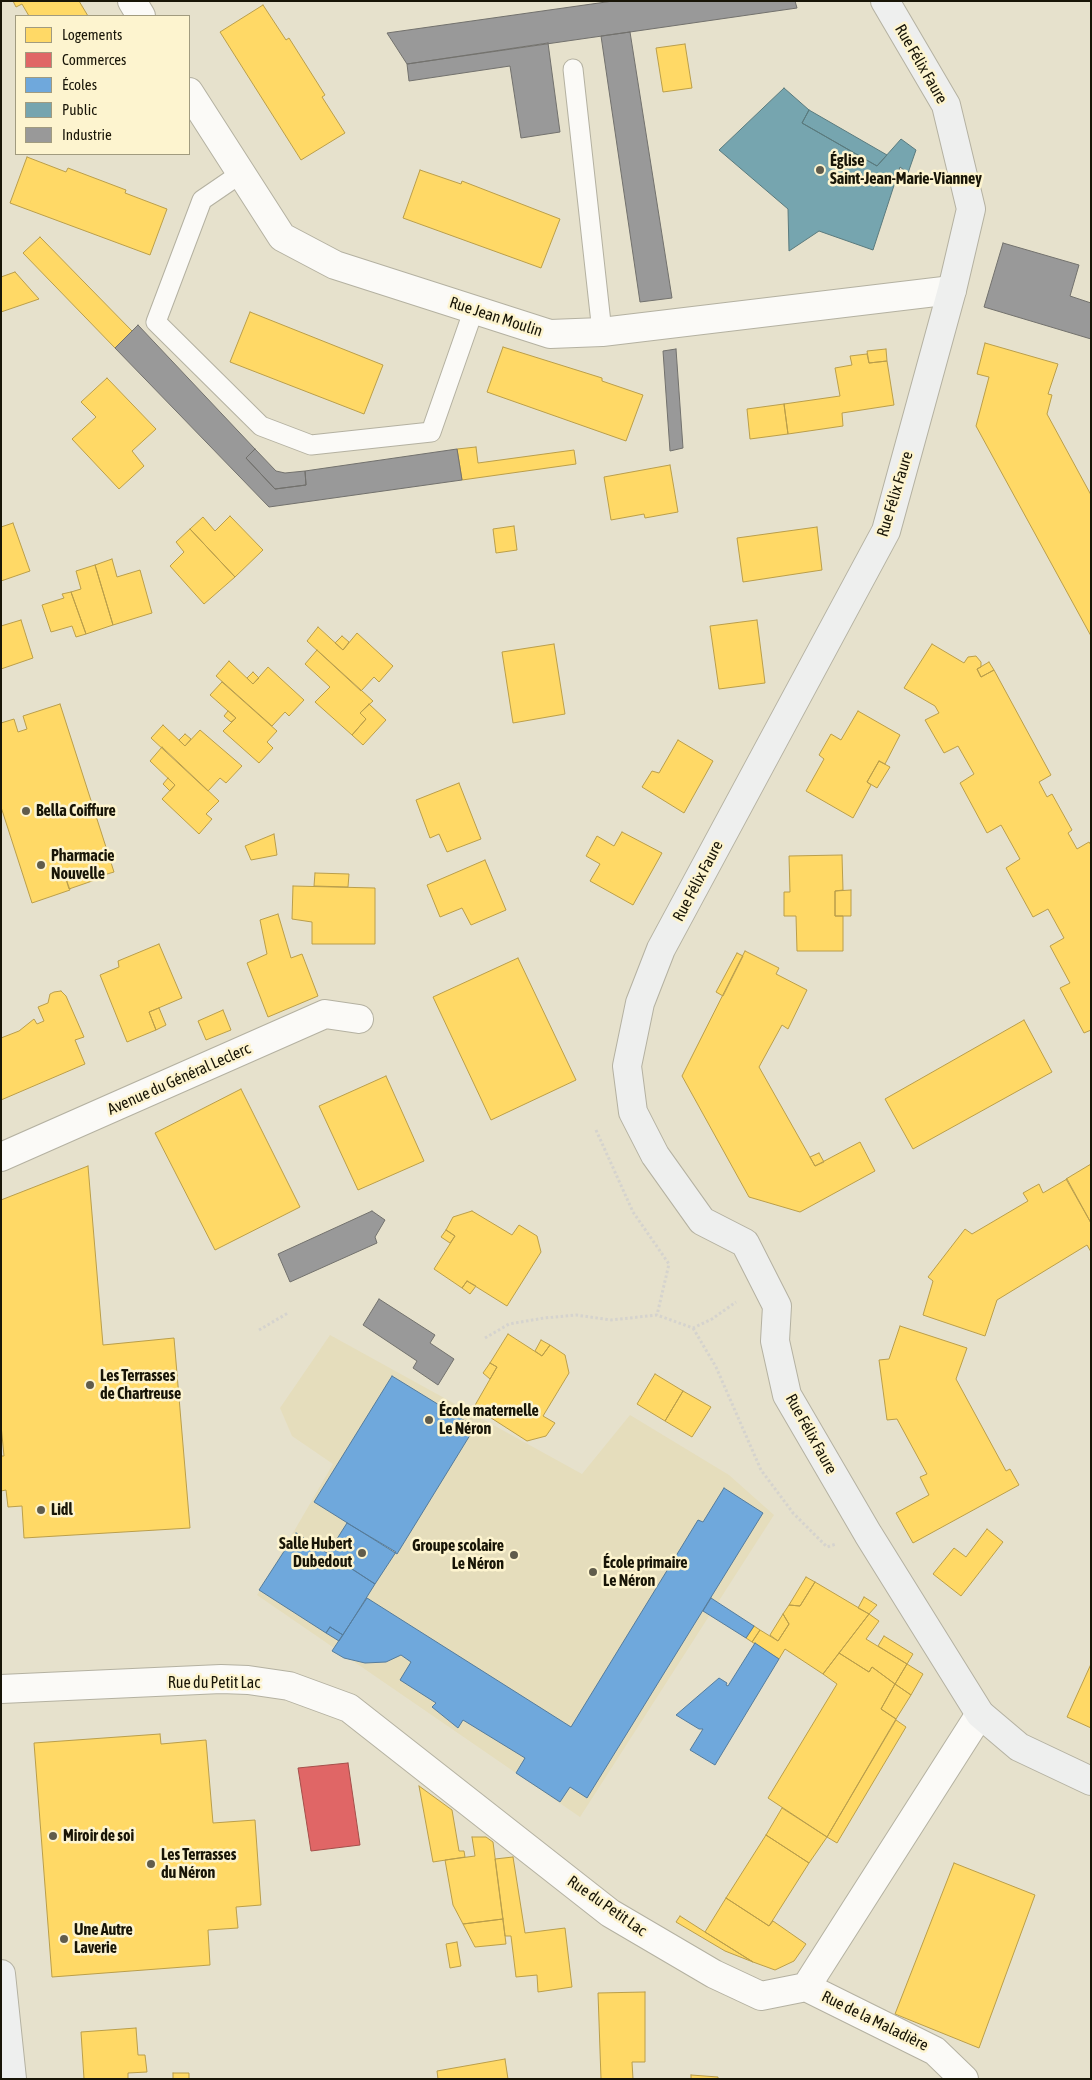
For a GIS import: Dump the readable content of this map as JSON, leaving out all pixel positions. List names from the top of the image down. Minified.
{"streets":{"street":["Rue Félix Faure","Rue Jean Moulin","Avenue du Général Leclerc","Rue du Petit Lac","Rue de la Maladière"]},"crossings":[["Rue Félix Faure","Rue Jean Moulin"],["Rue du Petit Lac","Rue de la Maladière"]],"places":["Église Saint-Jean-Marie-Vianney","Bella Coiffure","Pharmacie Nouvelle","Les Terrasses de Chartreuse","École maternelle Le Néron","Lidl","Salle Hubert Dubedout","Groupe scolaire Le Néron","École primaire Le Néron","Miroir de soi","Les Terrasses du Néron","Une Autre Laverie"],"legend":["Logements","Commerces","Écoles","Public","Industrie"]}
